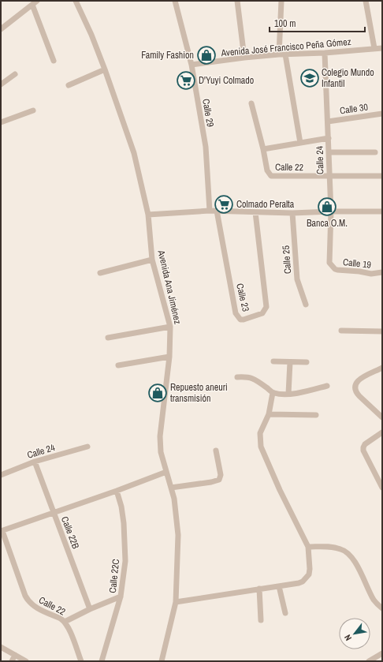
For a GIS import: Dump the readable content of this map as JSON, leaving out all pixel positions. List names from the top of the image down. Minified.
{"streets":{"street":["Avenida José Francisco Peña Gómez","Calle 30","Calle 29","Calle 24","Calle 22","Calle 25","Calle 19","Avenida Ana Jiménez","Calle 23","Calle 22B","Calle 22C"]},"crossings":[["Avenida José Francisco Peña Gómez","Calle 29"],["Avenida José Francisco Peña Gómez","Calle 24"],["Calle 30","Calle 24"],["Calle 24","Calle 22"],["Calle 24","Calle 19"],["Calle 24","Calle 22B"]],"places":{"shop":["Family Fashion","Banca O.M.","Repuesto aneuri transmisión"],"school or university":["Colegio Mundo Infantil"],"supermarket":["D'Yuyi Colmado","Colmado Peralta"]},"scale_bar":"100 m","north":"bottom left"}
